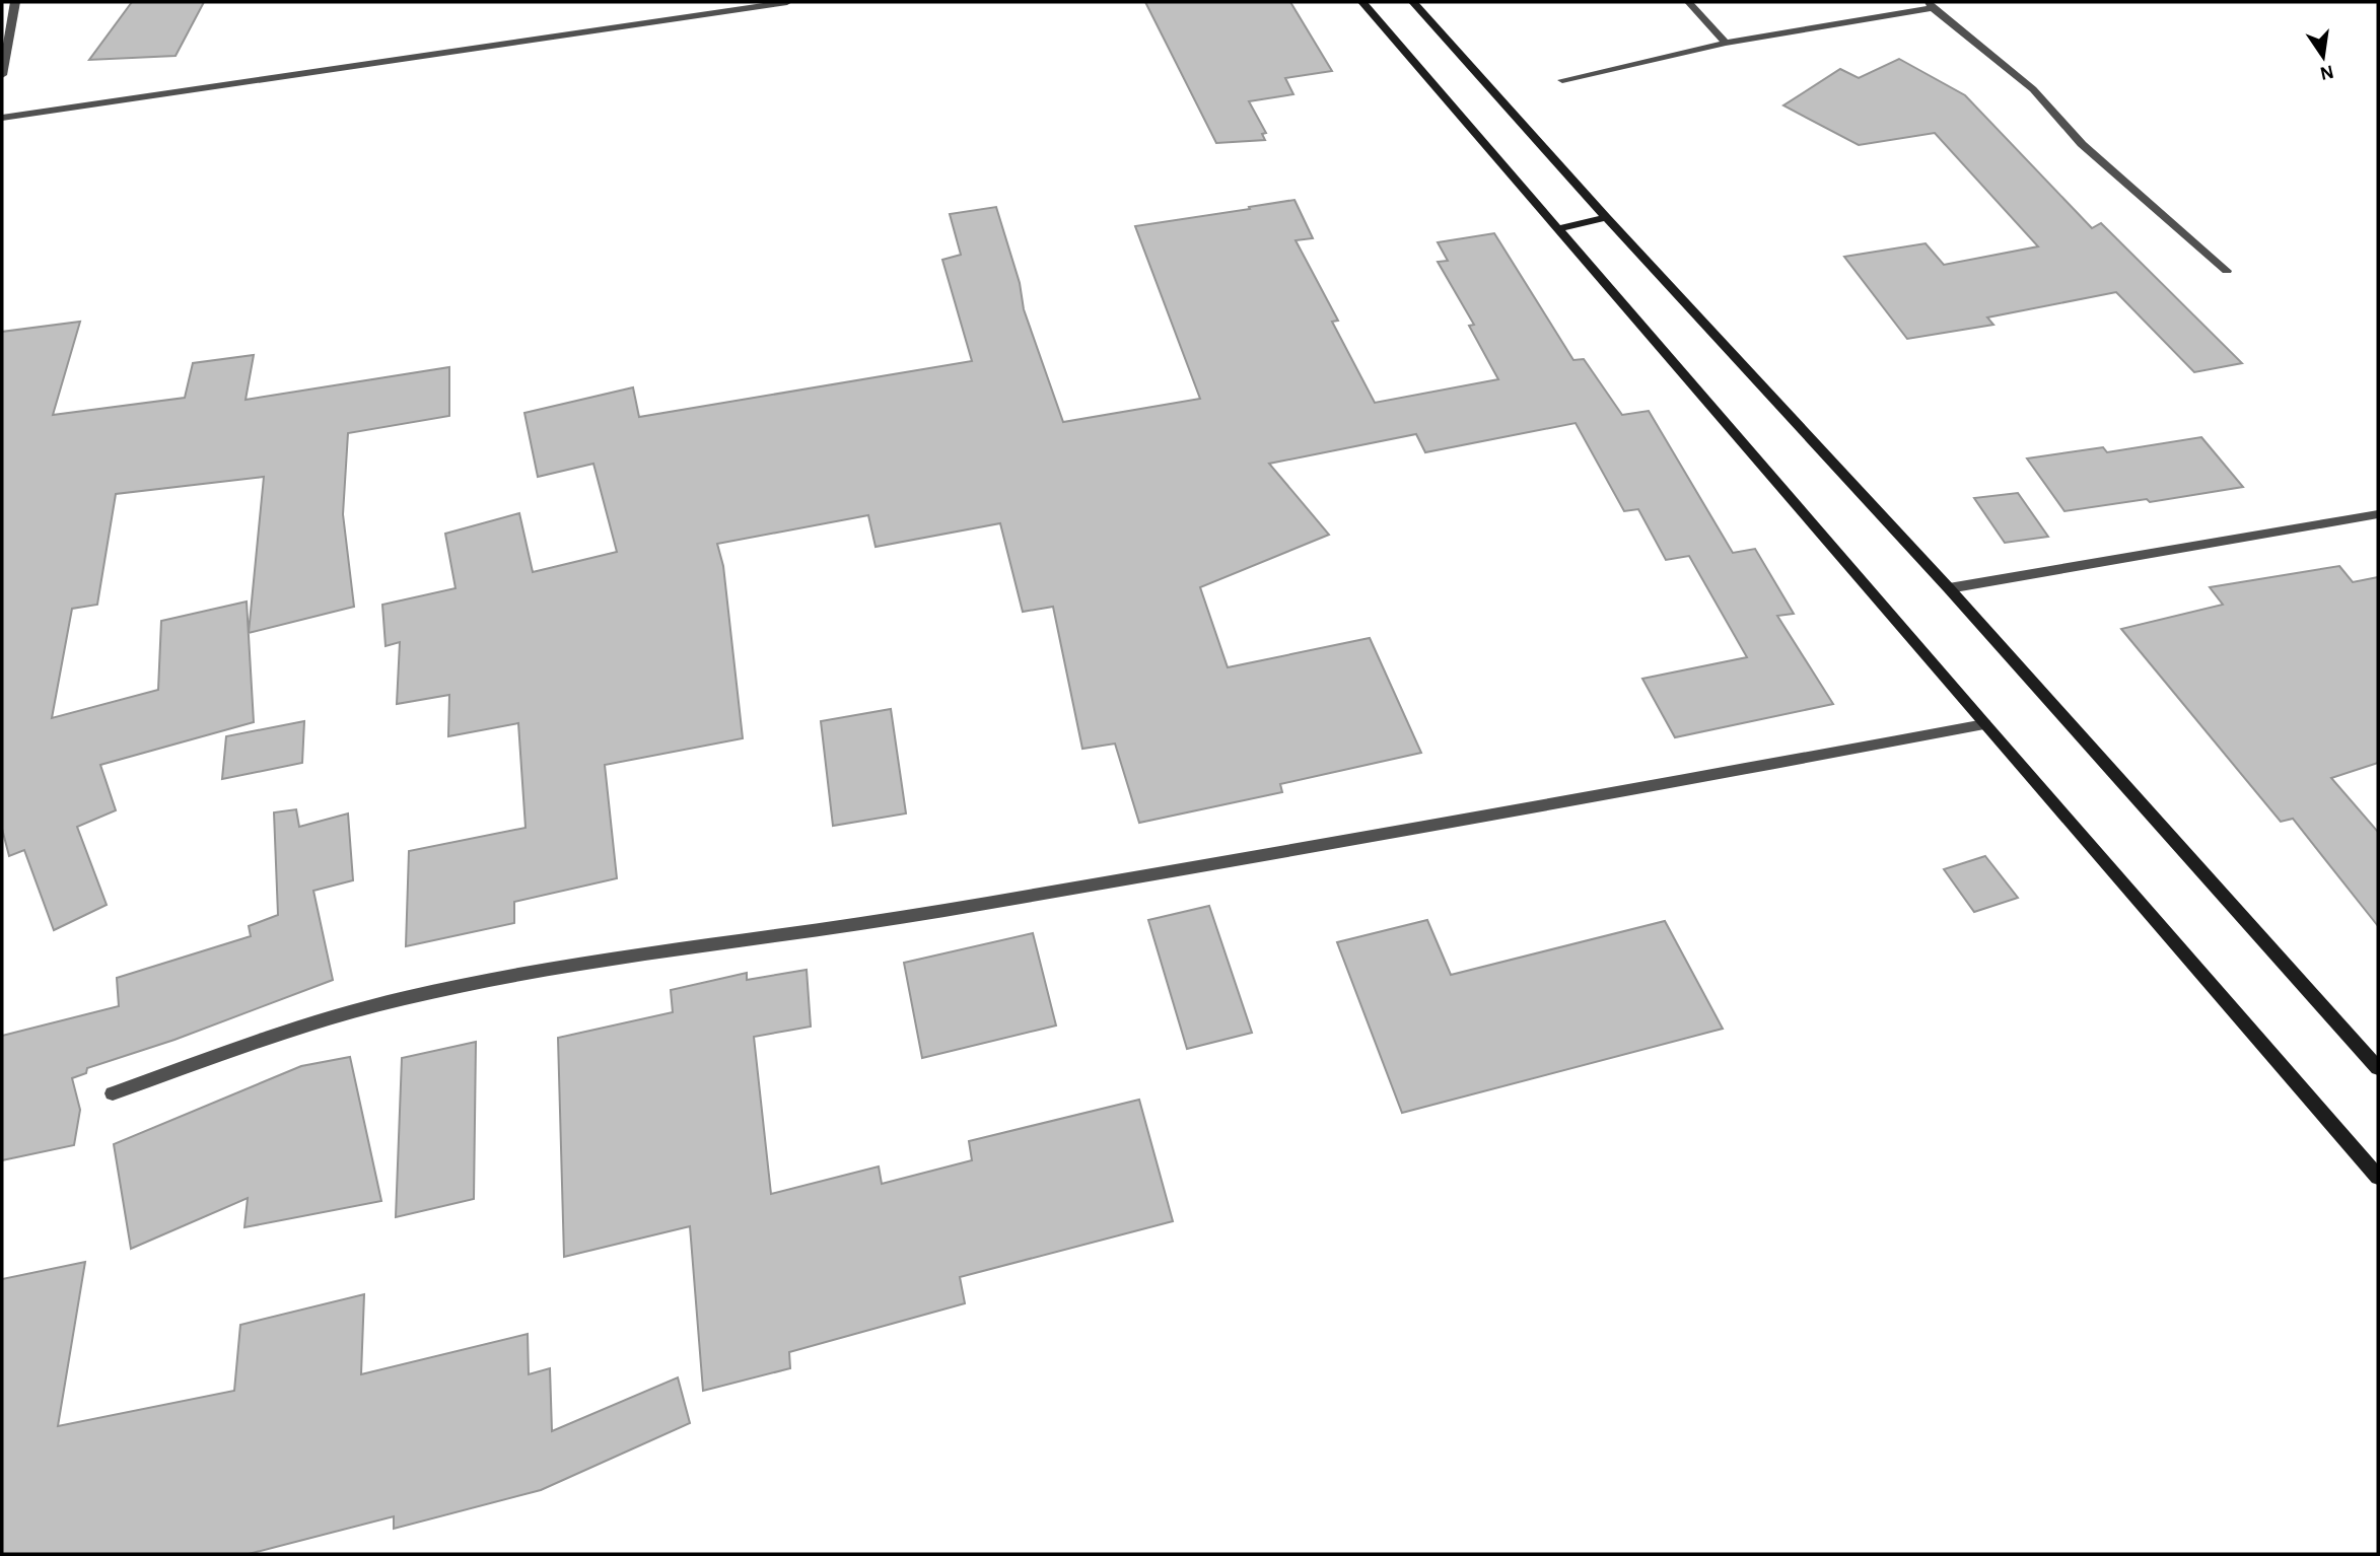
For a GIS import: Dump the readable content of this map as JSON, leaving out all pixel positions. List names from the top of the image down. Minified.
{"north":"bottom"}
